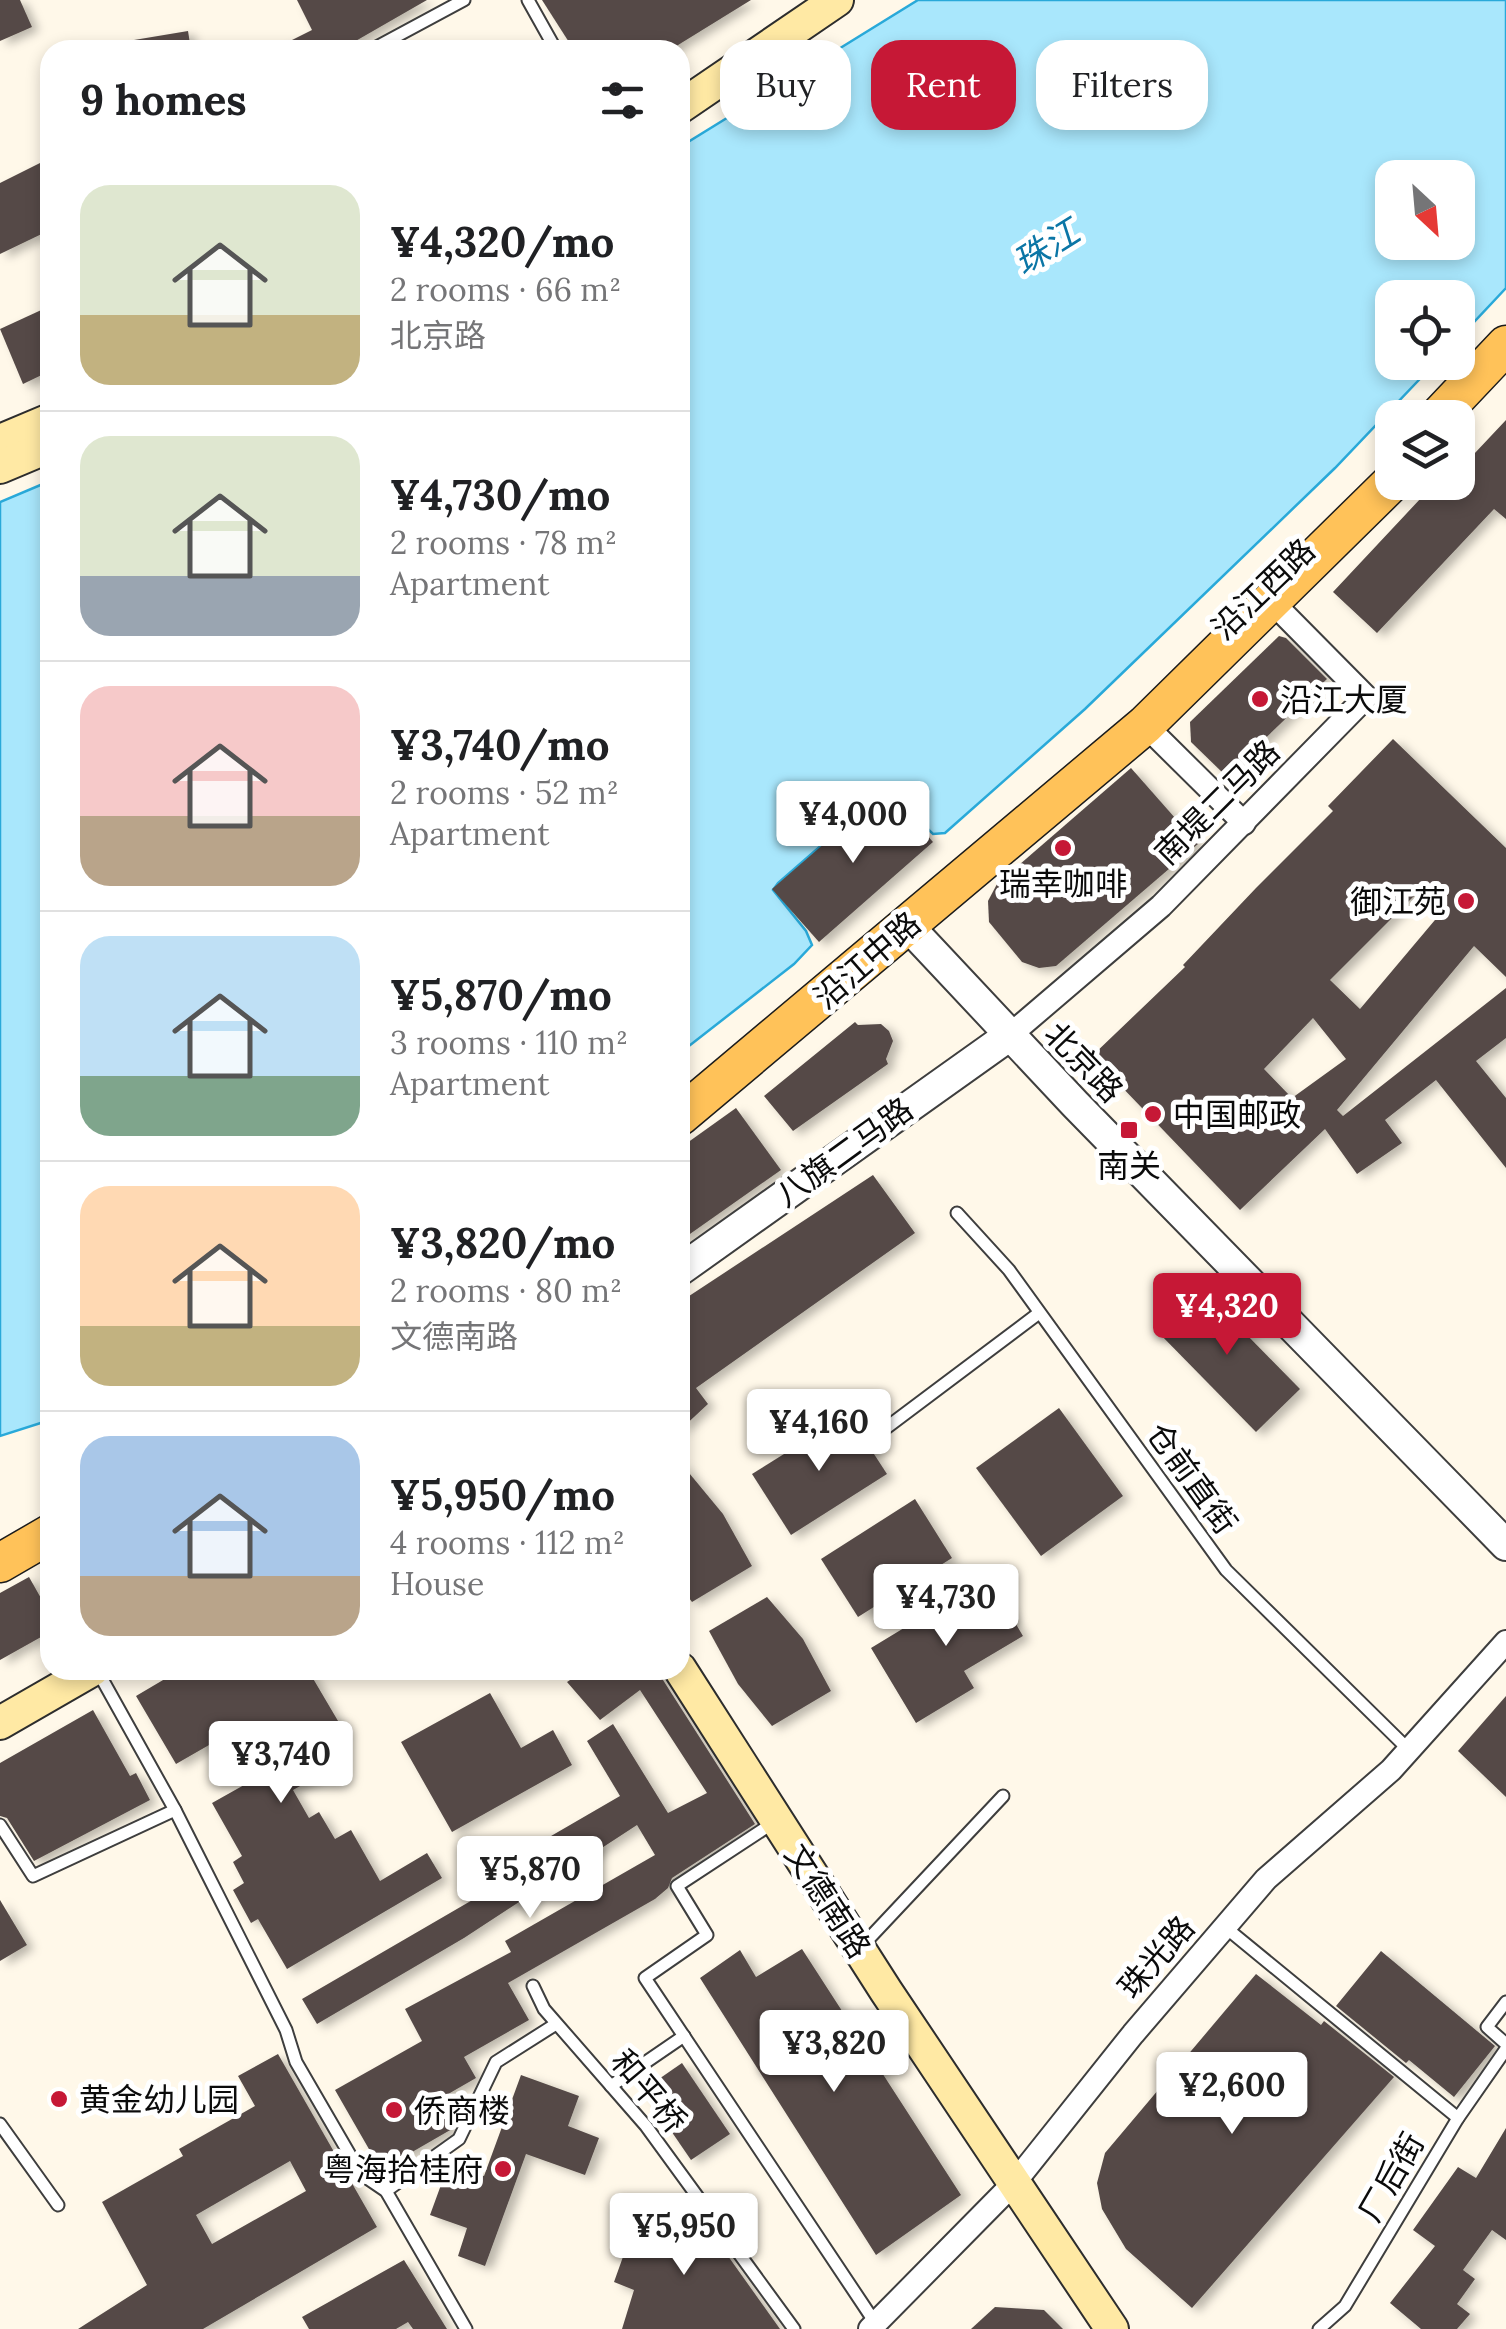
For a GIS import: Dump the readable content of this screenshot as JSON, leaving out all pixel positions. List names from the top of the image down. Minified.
{"streets":{"main road":["沿江西路","沿江中路","文德南路"],"street":["南堤二马路","北京路","八旗二马路","珠光路"],"lane":["仓前直街","和平桥","厂后街"]},"crossings":[["沿江西路","南堤二马路"],["沿江西路","沿江中路"],["南堤二马路","北京路"],["南堤二马路","八旗二马路"],["沿江中路","北京路"],["北京路","八旗二马路"],["仓前直街","珠光路"],["文德南路","珠光路"]],"water":["珠江"],"places":{"other":["沿江大厦","瑞幸咖啡","御江苑","中国邮政","黄金幼儿园","侨商楼","粤海拾桂府"],"transit":["南关"]},"north":"bottom right","page":{"chip":["Buy","Rent","Filters"],"heading":"9 homes","list":[{"name":"¥4,320/mo","note":"2 rooms · 66 m² · 北京路"},{"name":"¥4,730/mo","note":"2 rooms · 78 m² · Apartment"},{"name":"¥3,740/mo","note":"2 rooms · 52 m² · Apartment"},{"name":"¥5,870/mo","note":"3 rooms · 110 m² · Apartment"},{"name":"¥3,820/mo","note":"2 rooms · 80 m² · 文德南路"},{"name":"¥5,950/mo","note":"4 rooms · 112 m² · House"}],"price":["¥4,000","¥4,320","¥4,160","¥4,730","¥3,740","¥5,870","¥3,820","¥2,600","¥5,950"]}}
